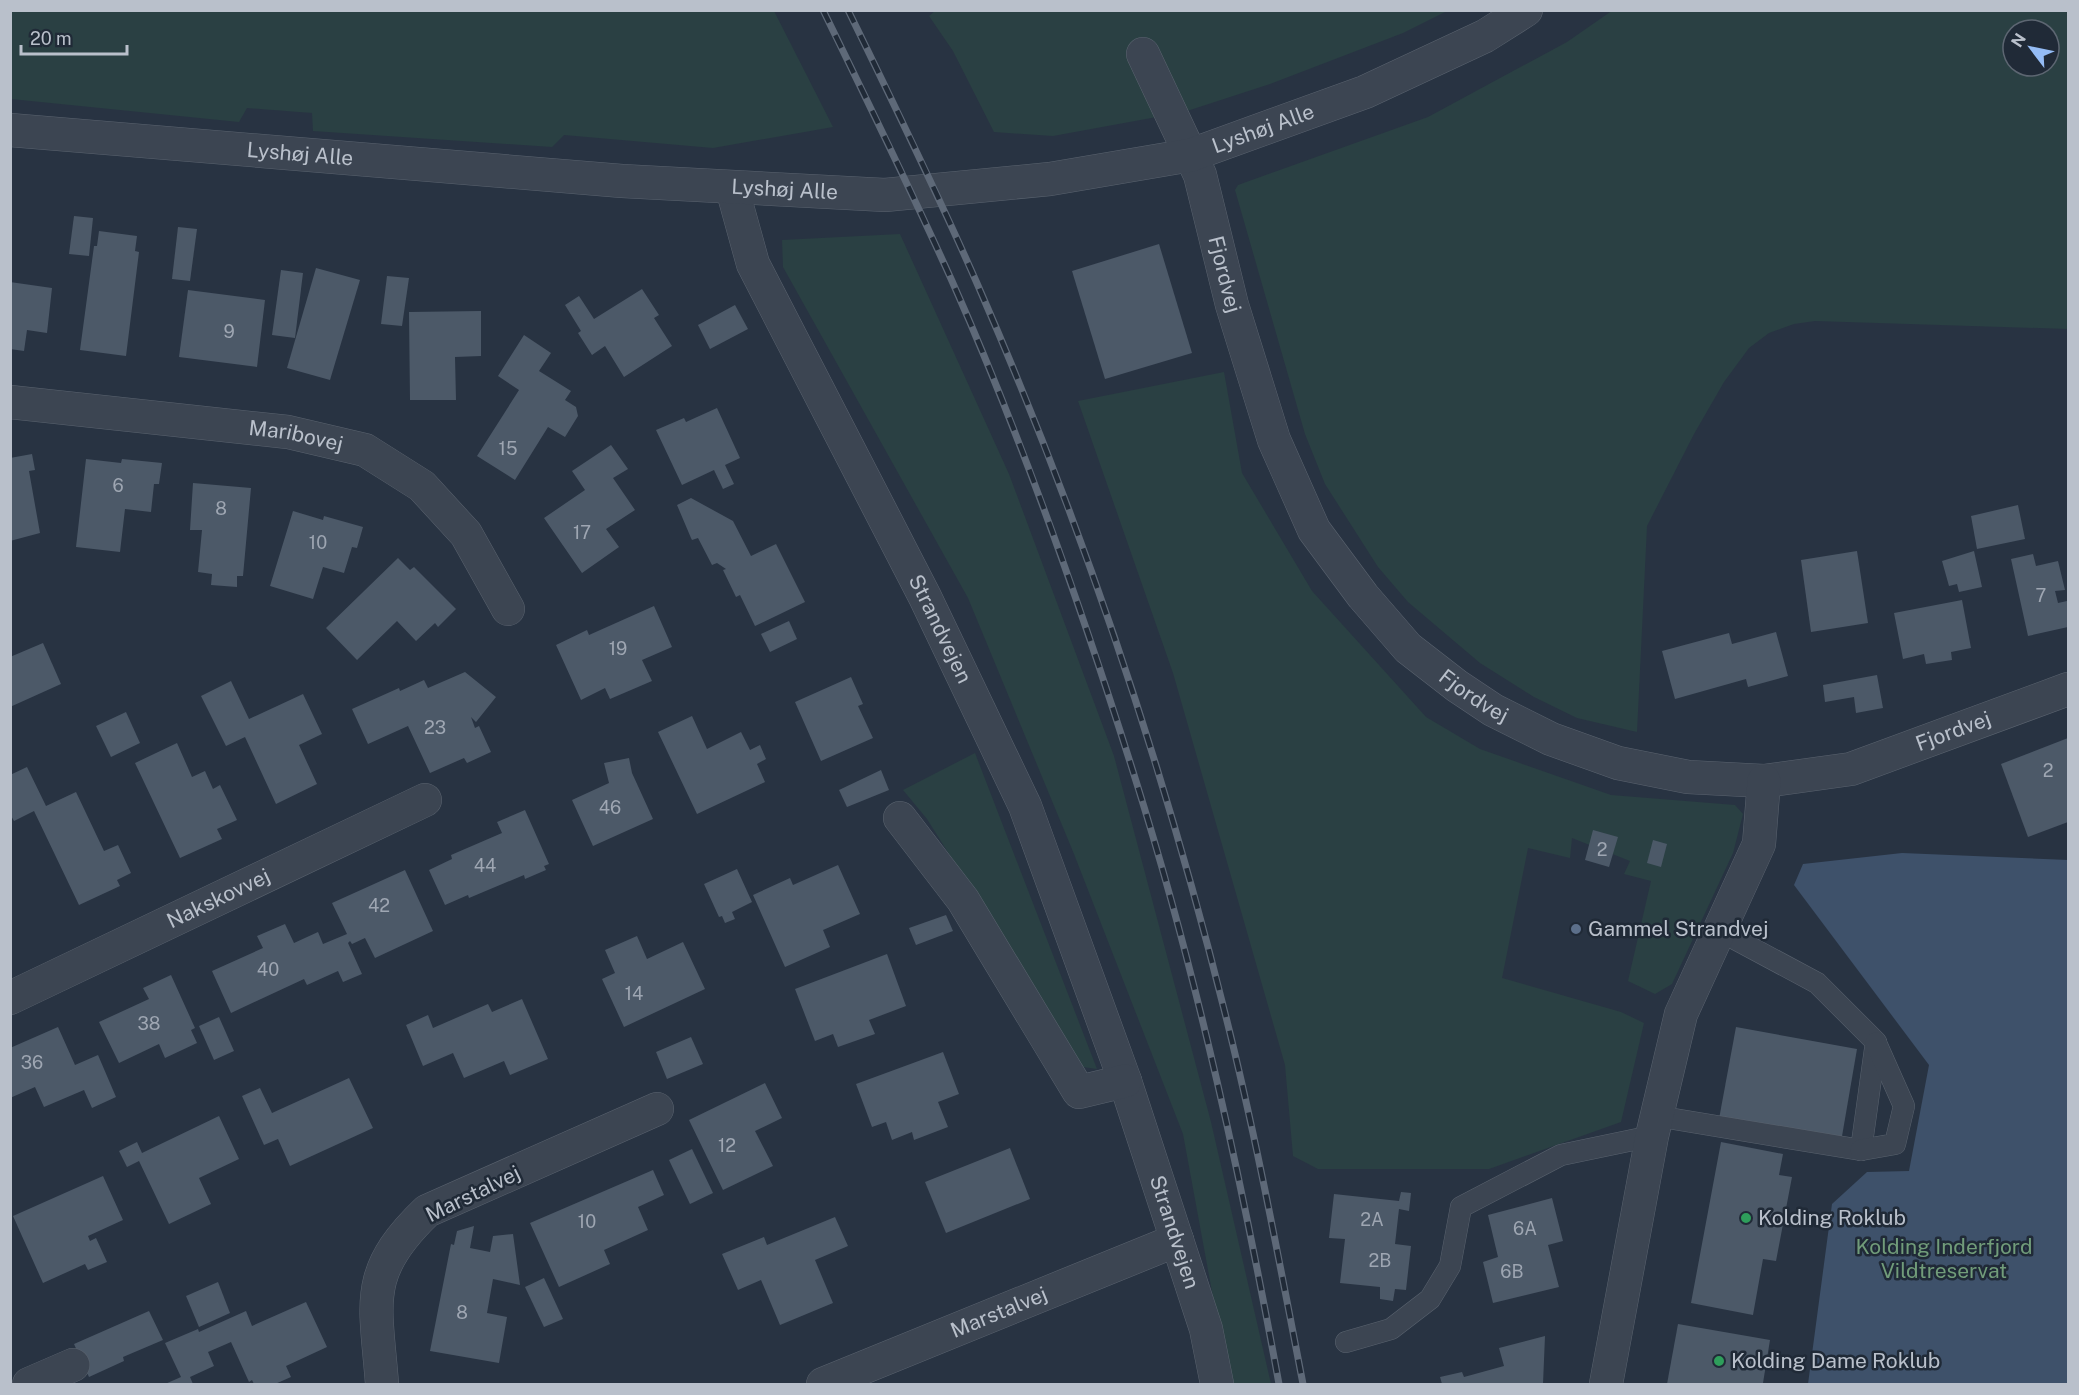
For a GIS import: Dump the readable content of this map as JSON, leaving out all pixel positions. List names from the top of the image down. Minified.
{"streets":{"street":["Lyshøj Alle","Fjordvej","Maribovej","Strandvejen","Nakskovvej","Marstalvej"]},"crossings":[["Lyshøj Alle","Fjordvej"],["Lyshøj Alle","Strandvejen"],["Strandvejen","Marstalvej"]],"parks":["Kolding Inderfjord Vildtreservat"],"places":["Gammel Strandvej","Kolding Roklub","Kolding Dame Roklub"],"house_numbers":["9","15","6","8","17","10","7","19","23","2","46","2","44","42","40","14","38","36","12","2A","10","6A","2B","6B","8"],"scale_bar":"20 m","north":"top left"}
